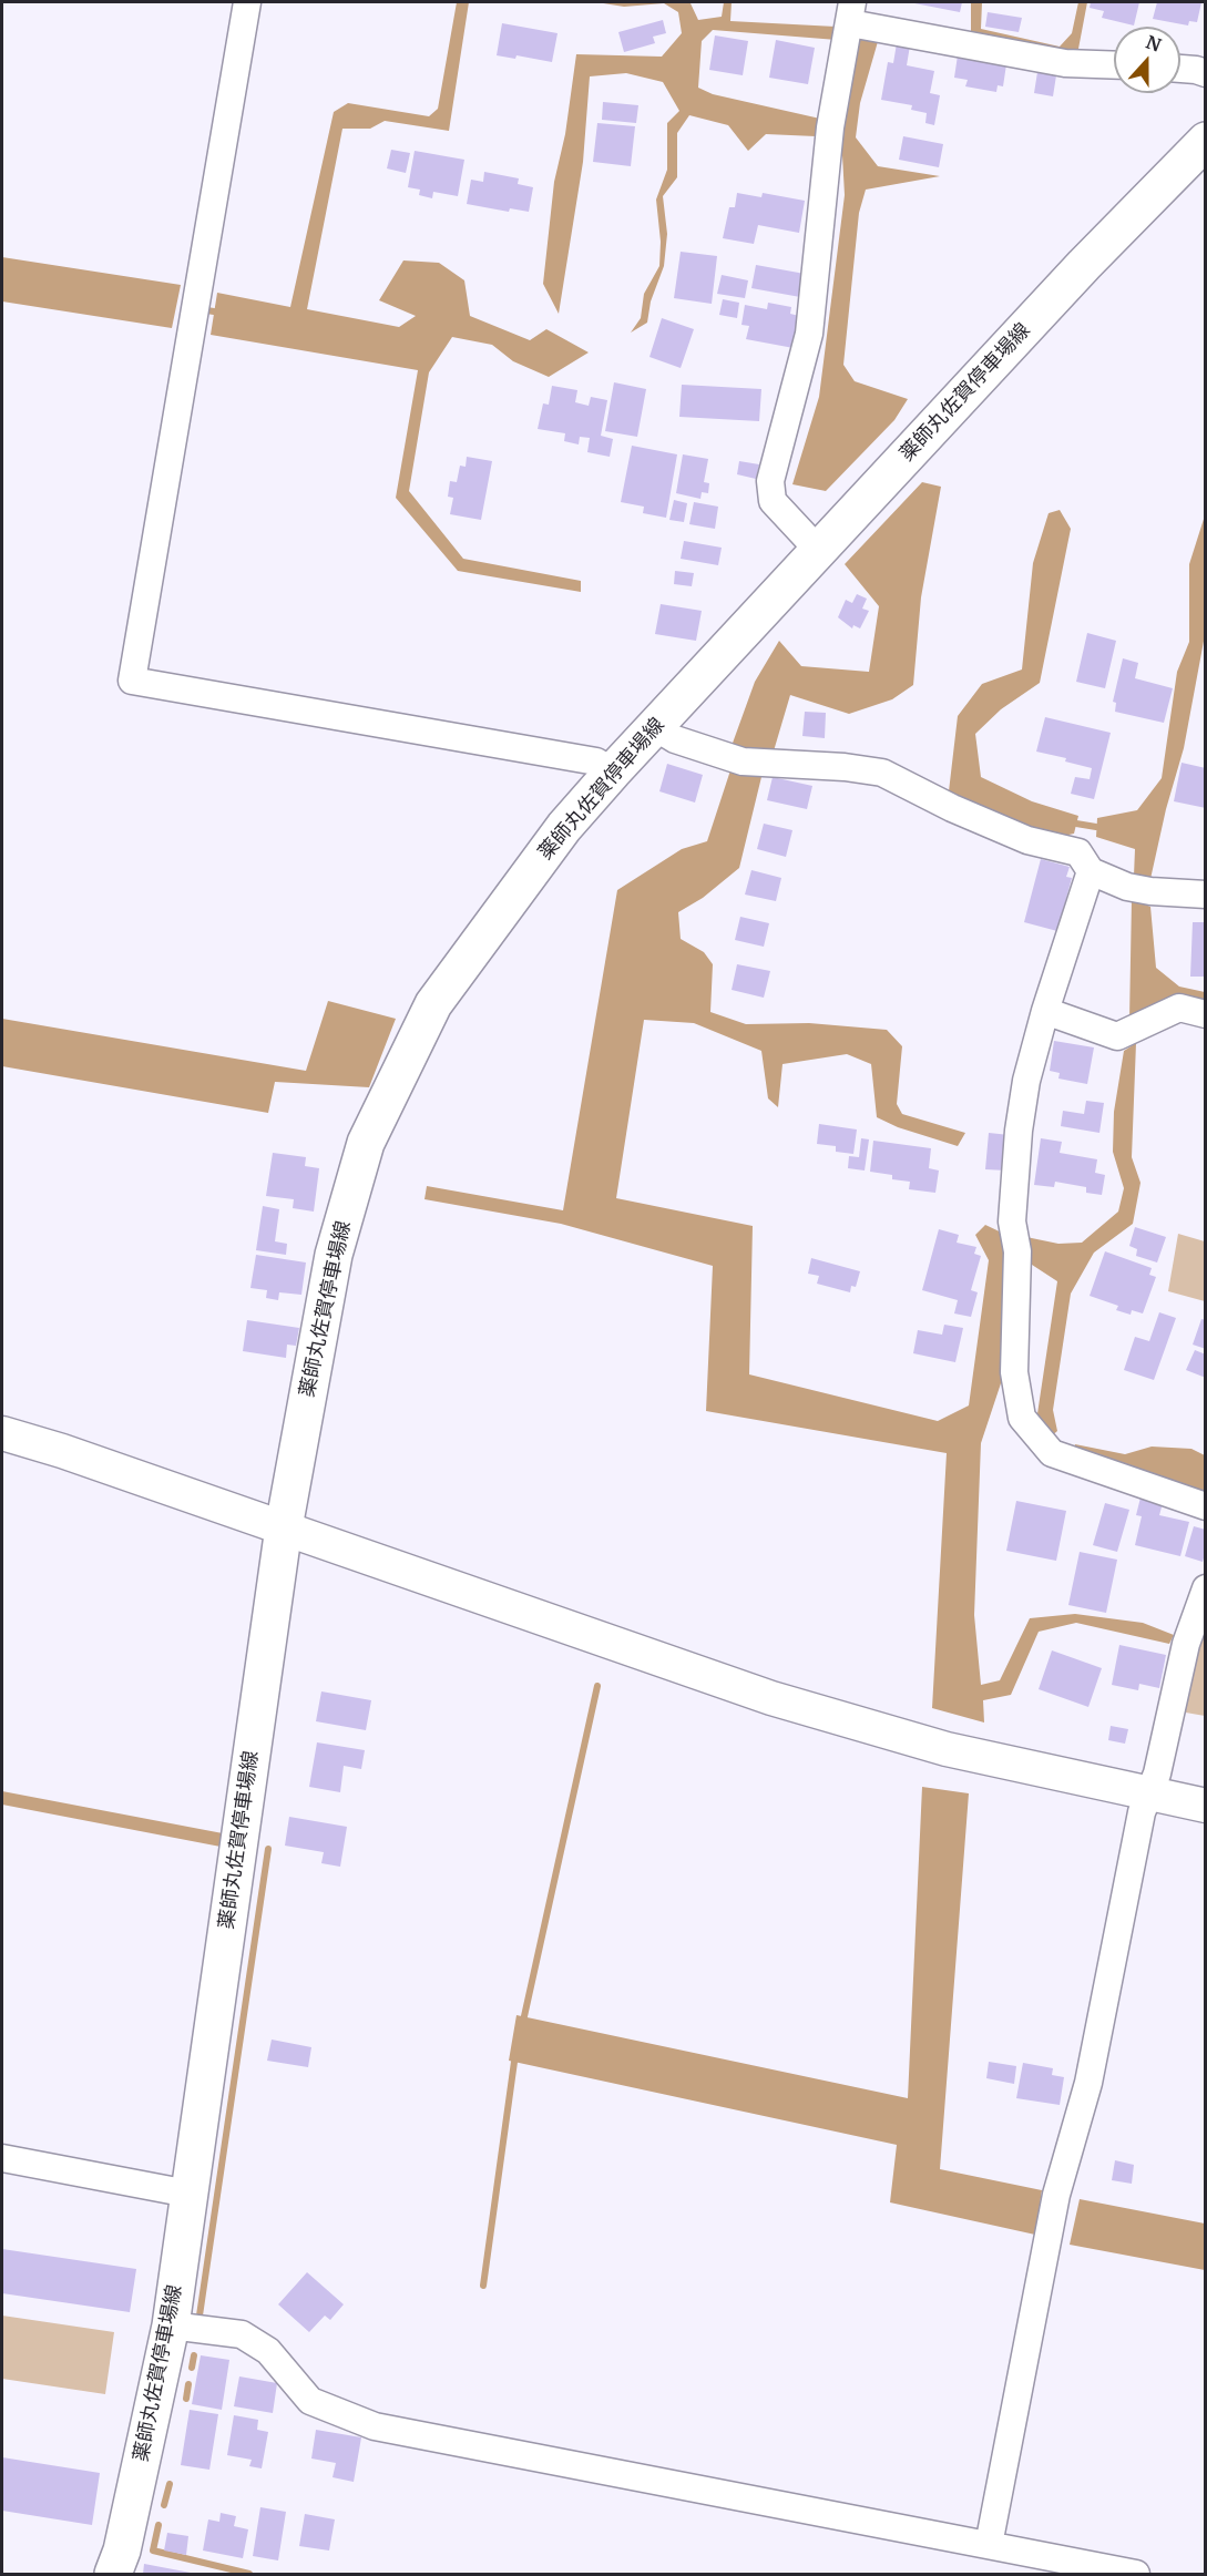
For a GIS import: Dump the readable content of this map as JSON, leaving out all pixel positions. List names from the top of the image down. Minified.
{"streets":{"main road":["薬師丸佐賀停車場線"]},"north":"top"}
